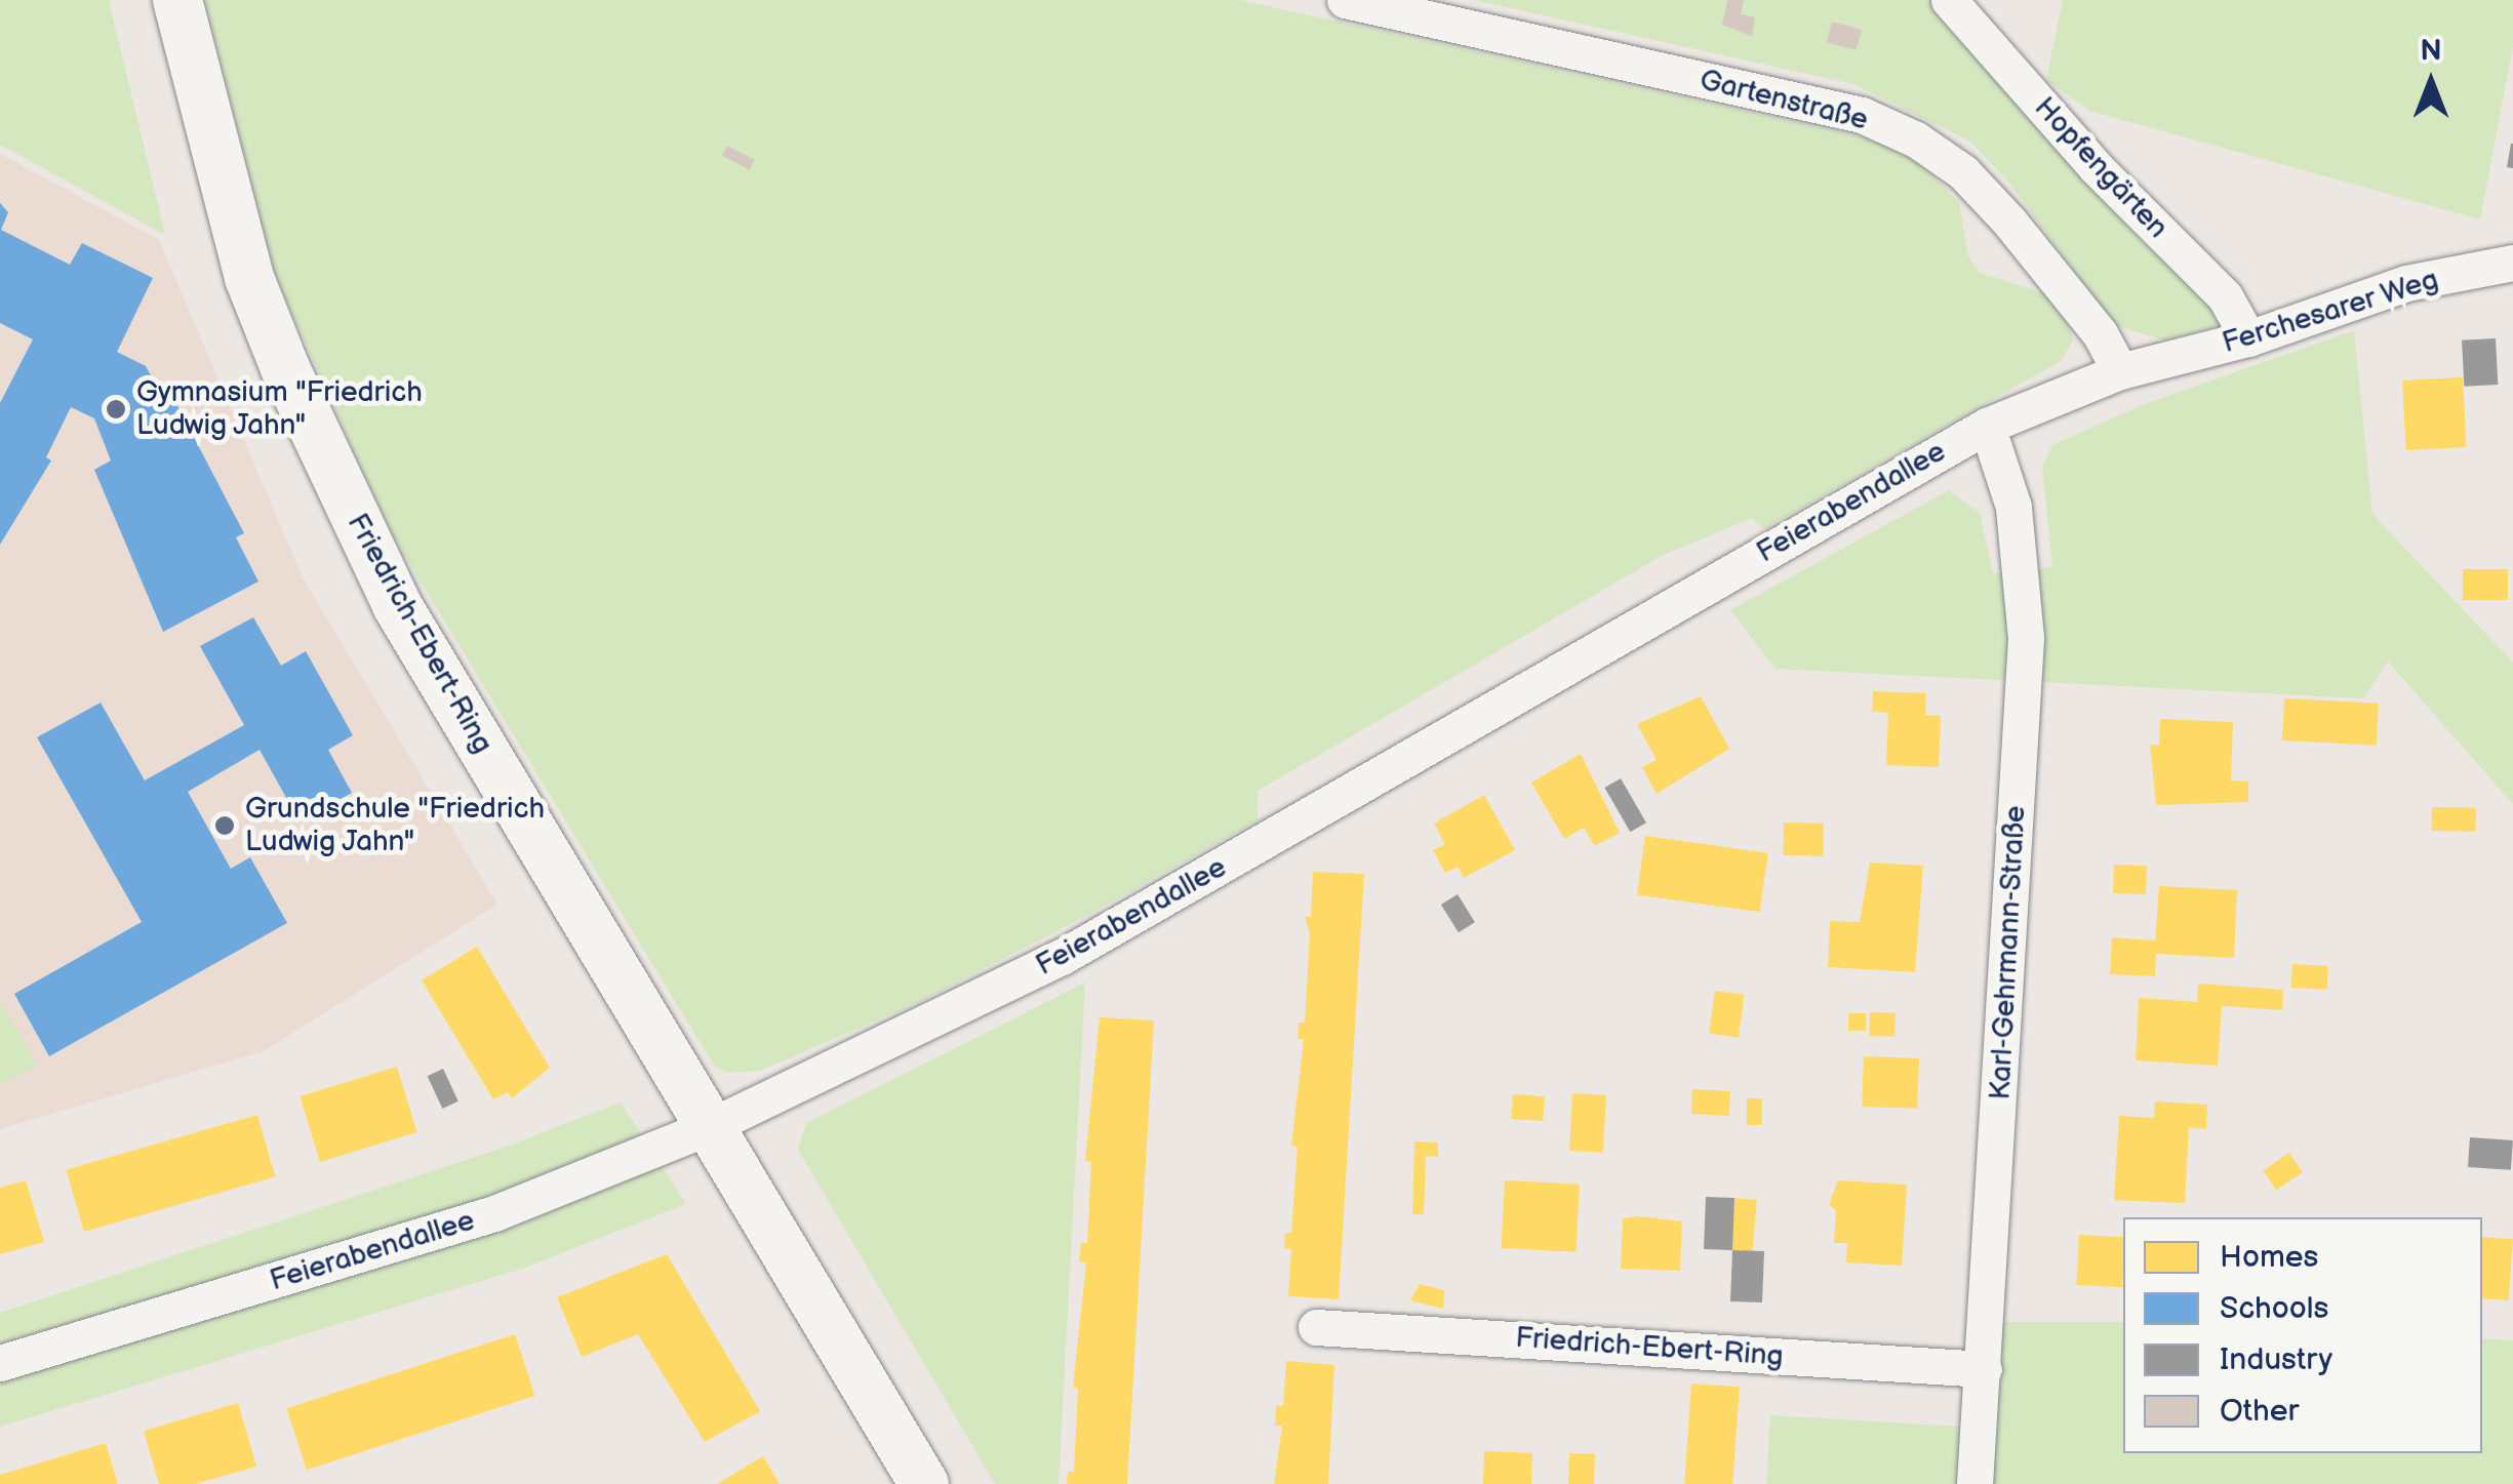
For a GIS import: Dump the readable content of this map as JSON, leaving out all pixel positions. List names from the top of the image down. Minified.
{"streets":{"main road":["Friedrich-Ebert-Ring"],"street":["Gartenstraße","Hopfengärten","Ferchesarer Weg","Feierabendallee","Karl-Gehrmann-Straße"]},"crossings":[["Gartenstraße","Feierabendallee"],["Hopfengärten","Ferchesarer Weg"],["Ferchesarer Weg","Feierabendallee"],["Feierabendallee","Friedrich-Ebert-Ring"],["Feierabendallee","Karl-Gehrmann-Straße"],["Friedrich-Ebert-Ring","Karl-Gehrmann-Straße"]],"places":["Gymnasium \"Friedrich Ludwig Jahn\"","Grundschule \"Friedrich Ludwig Jahn\""],"legend":["Homes","Schools","Industry","Other"],"north":"top"}
